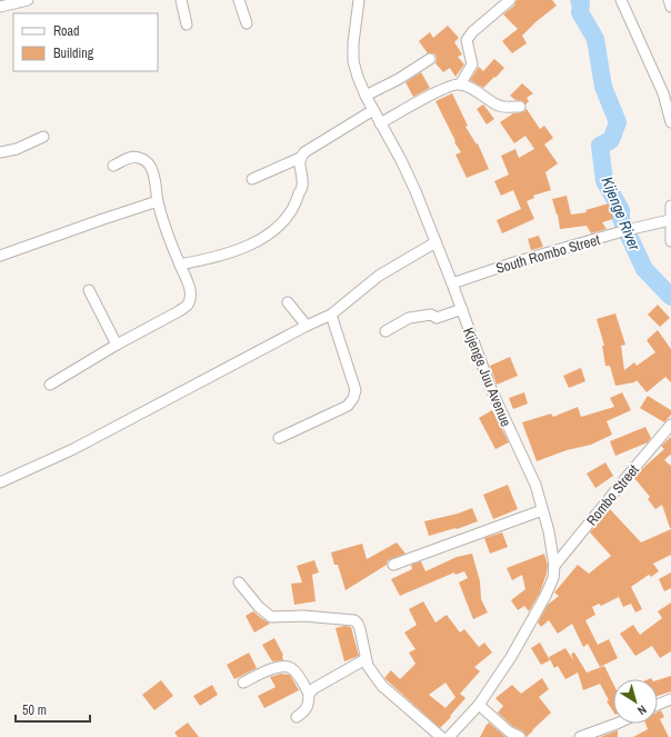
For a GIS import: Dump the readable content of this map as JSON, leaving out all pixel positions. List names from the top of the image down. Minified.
{"streets":{"street":["South Rombo Street","Kijenge Juu Avenue","Rombo Street"]},"crossings":[["South Rombo Street","Kijenge Juu Avenue"],["Kijenge Juu Avenue","Rombo Street"]],"water":["Kijenge River"],"legend":["Road","Building"],"scale_bar":"50 m","north":"bottom right"}
